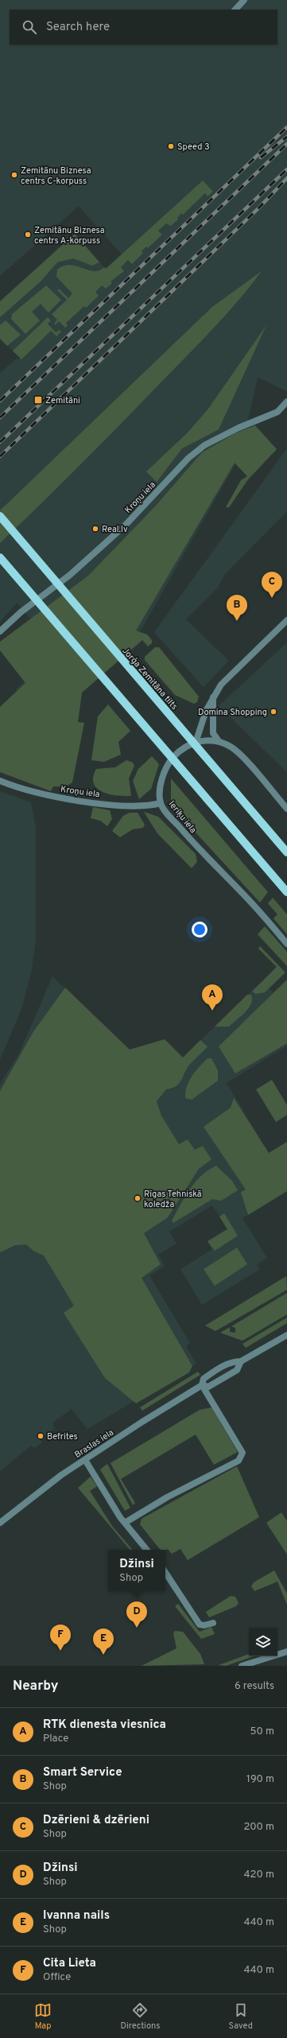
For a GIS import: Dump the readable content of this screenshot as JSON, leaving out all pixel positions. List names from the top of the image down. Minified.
{"streets":{"main road":["Jorģa Zemitāna tilts"],"street":["Kroņu iela","Ieriķu iela","Braslas iela"]},"crossings":[["Kroņu iela","Ieriķu iela"]],"places":{"other":["Speed 3","Zemitānu Biznesa centrs C-korpuss","Zemitānu Biznesa centrs A-korpuss","Real.lv","Domina Shopping","Rīgas Tehniskā koledža","Befrites"],"transit":["Zemitāni"]},"page":{"search":"Search here","pins":["C","B","A","D","F","E"],"popup":["Džinsi","Shop"],"heading":["Nearby","6 results"],"list":[{"mark":"A","name":"RTK dienesta viesnīca","note":"Place","value":"50 m"},{"mark":"B","name":"Smart Service","note":"Shop","value":"190 m"},{"mark":"C","name":"Dzērieni & dzērieni","note":"Shop","value":"200 m"},{"mark":"D","name":"Džinsi","note":"Shop","value":"420 m"},{"mark":"E","name":"Ivanna nails","note":"Shop","value":"440 m"},{"mark":"F","name":"Cita Lieta","note":"Office","value":"440 m"}],"nav":["Map","Directions","Saved"]}}
